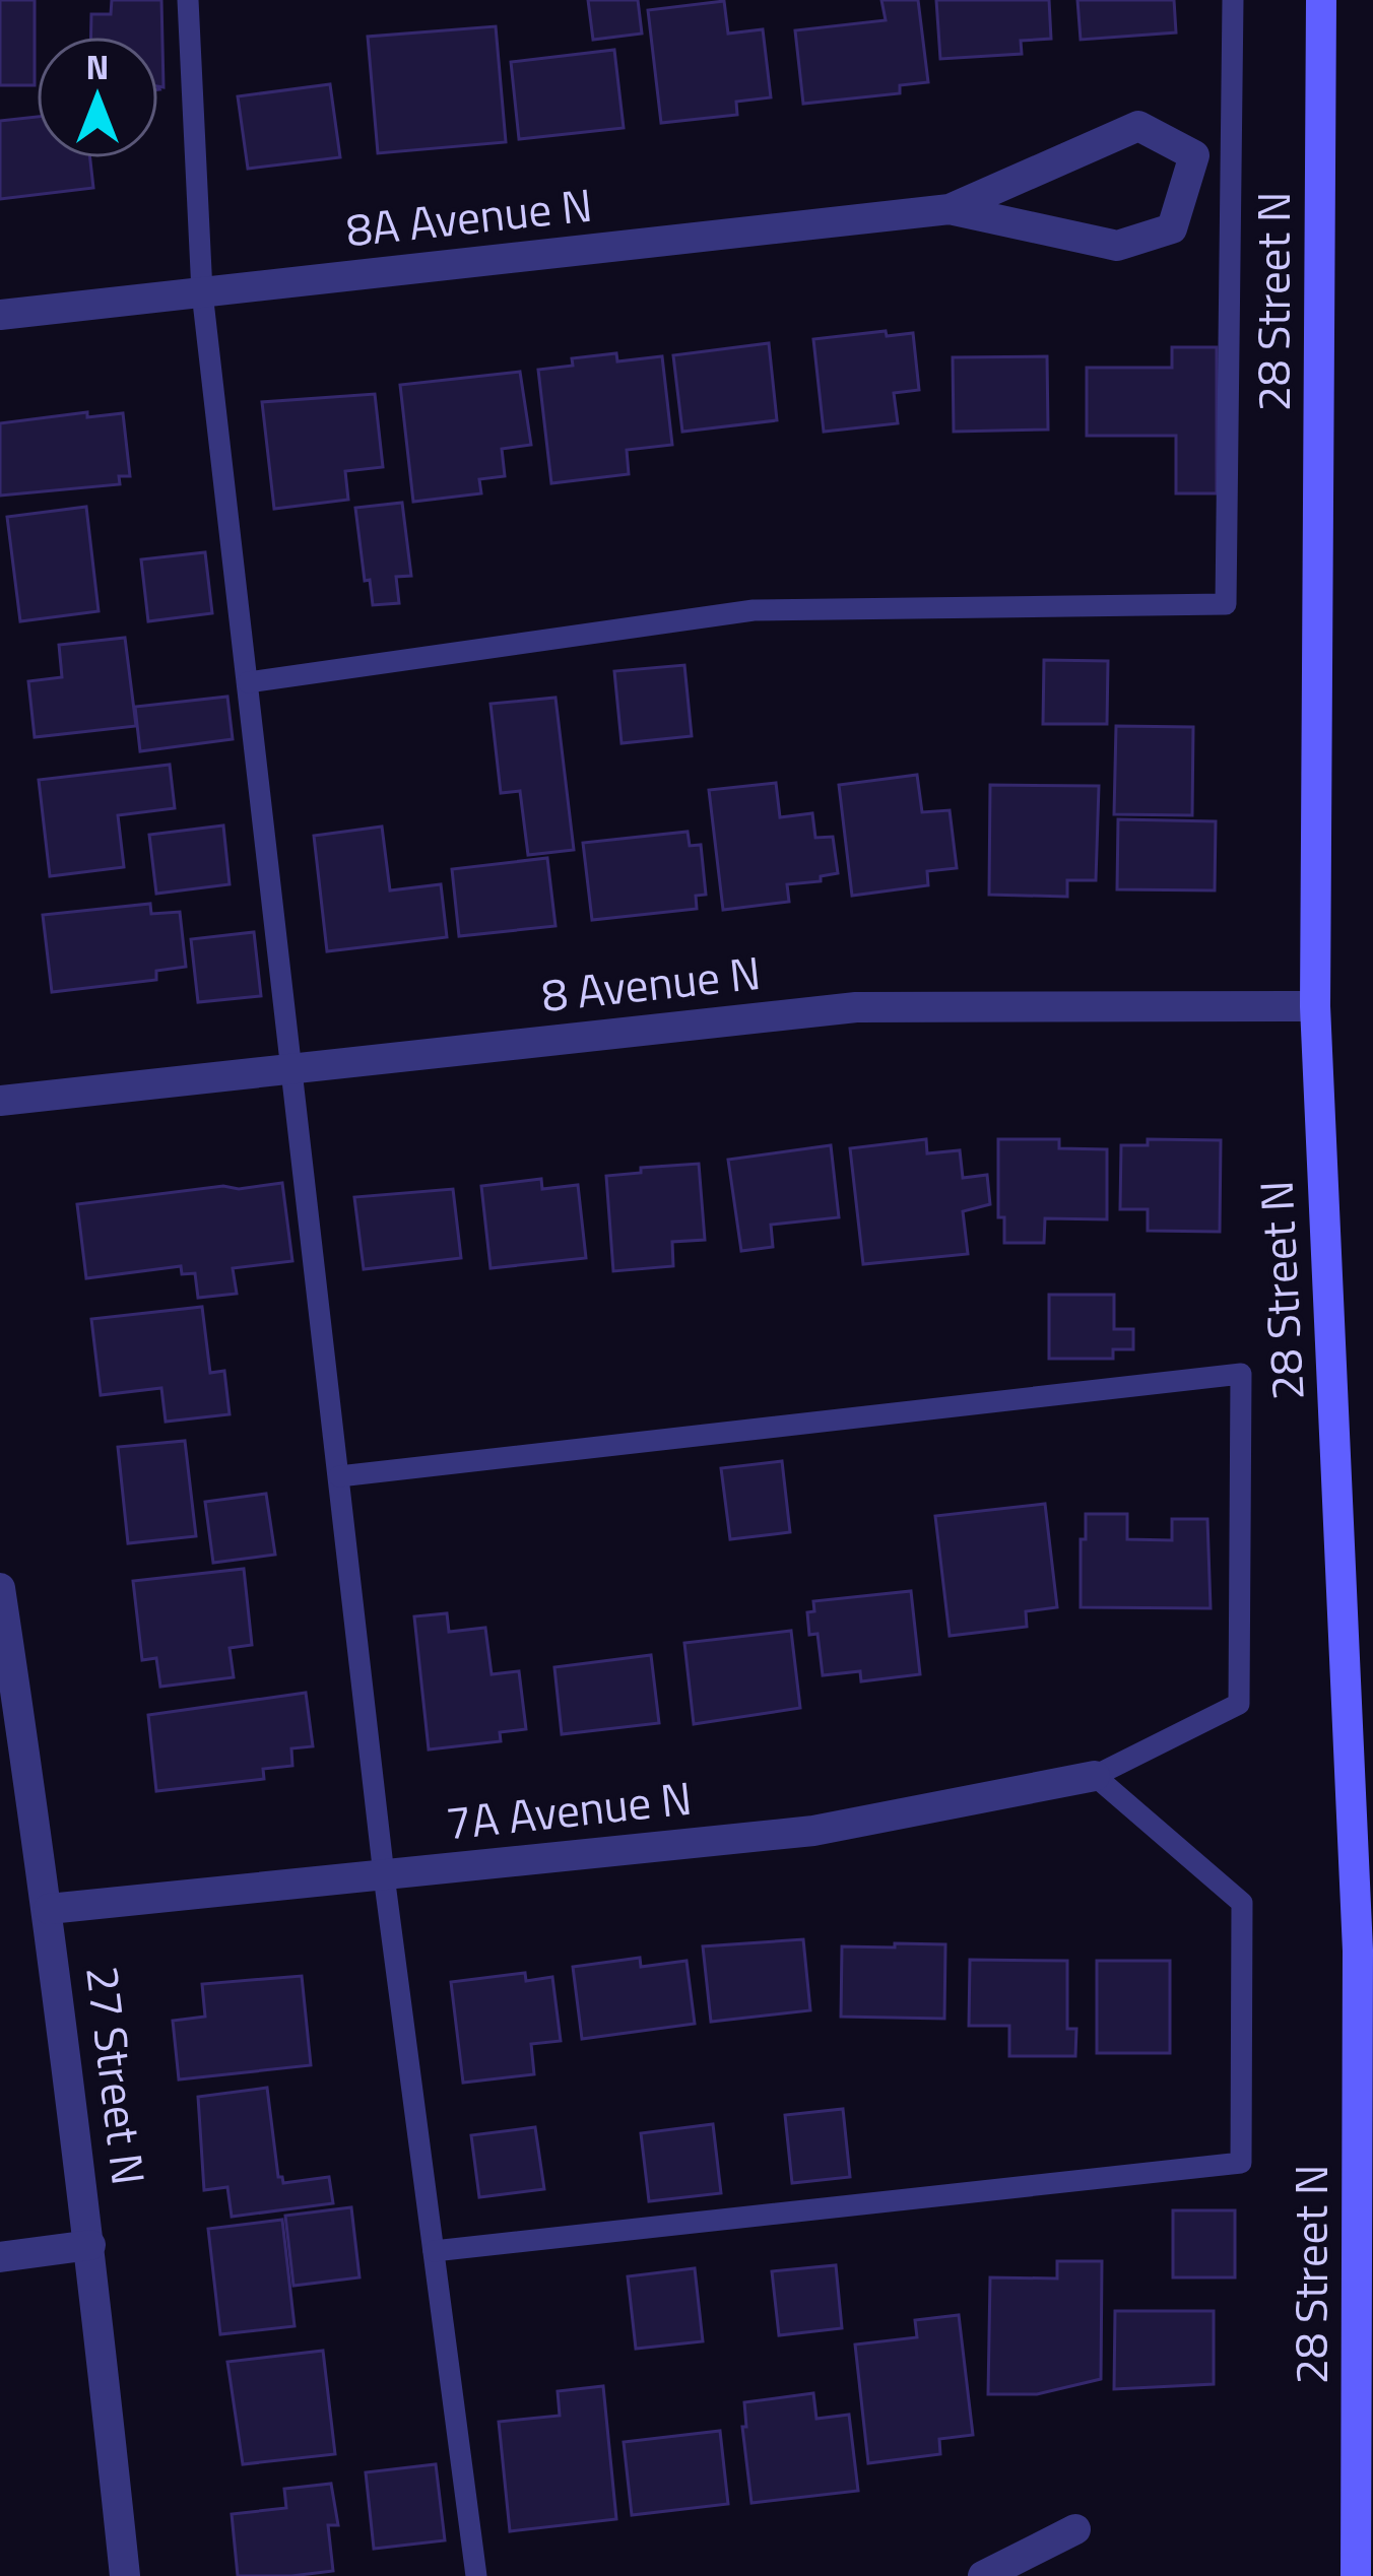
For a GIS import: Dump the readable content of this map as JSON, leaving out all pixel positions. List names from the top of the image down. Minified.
{"streets":{"main road":["28 Street N"],"street":["8A Avenue N","8 Avenue N","7A Avenue N","27 Street N"]},"crossings":[["28 Street N","8 Avenue N"],["7A Avenue N","27 Street N"]],"north":"top"}
